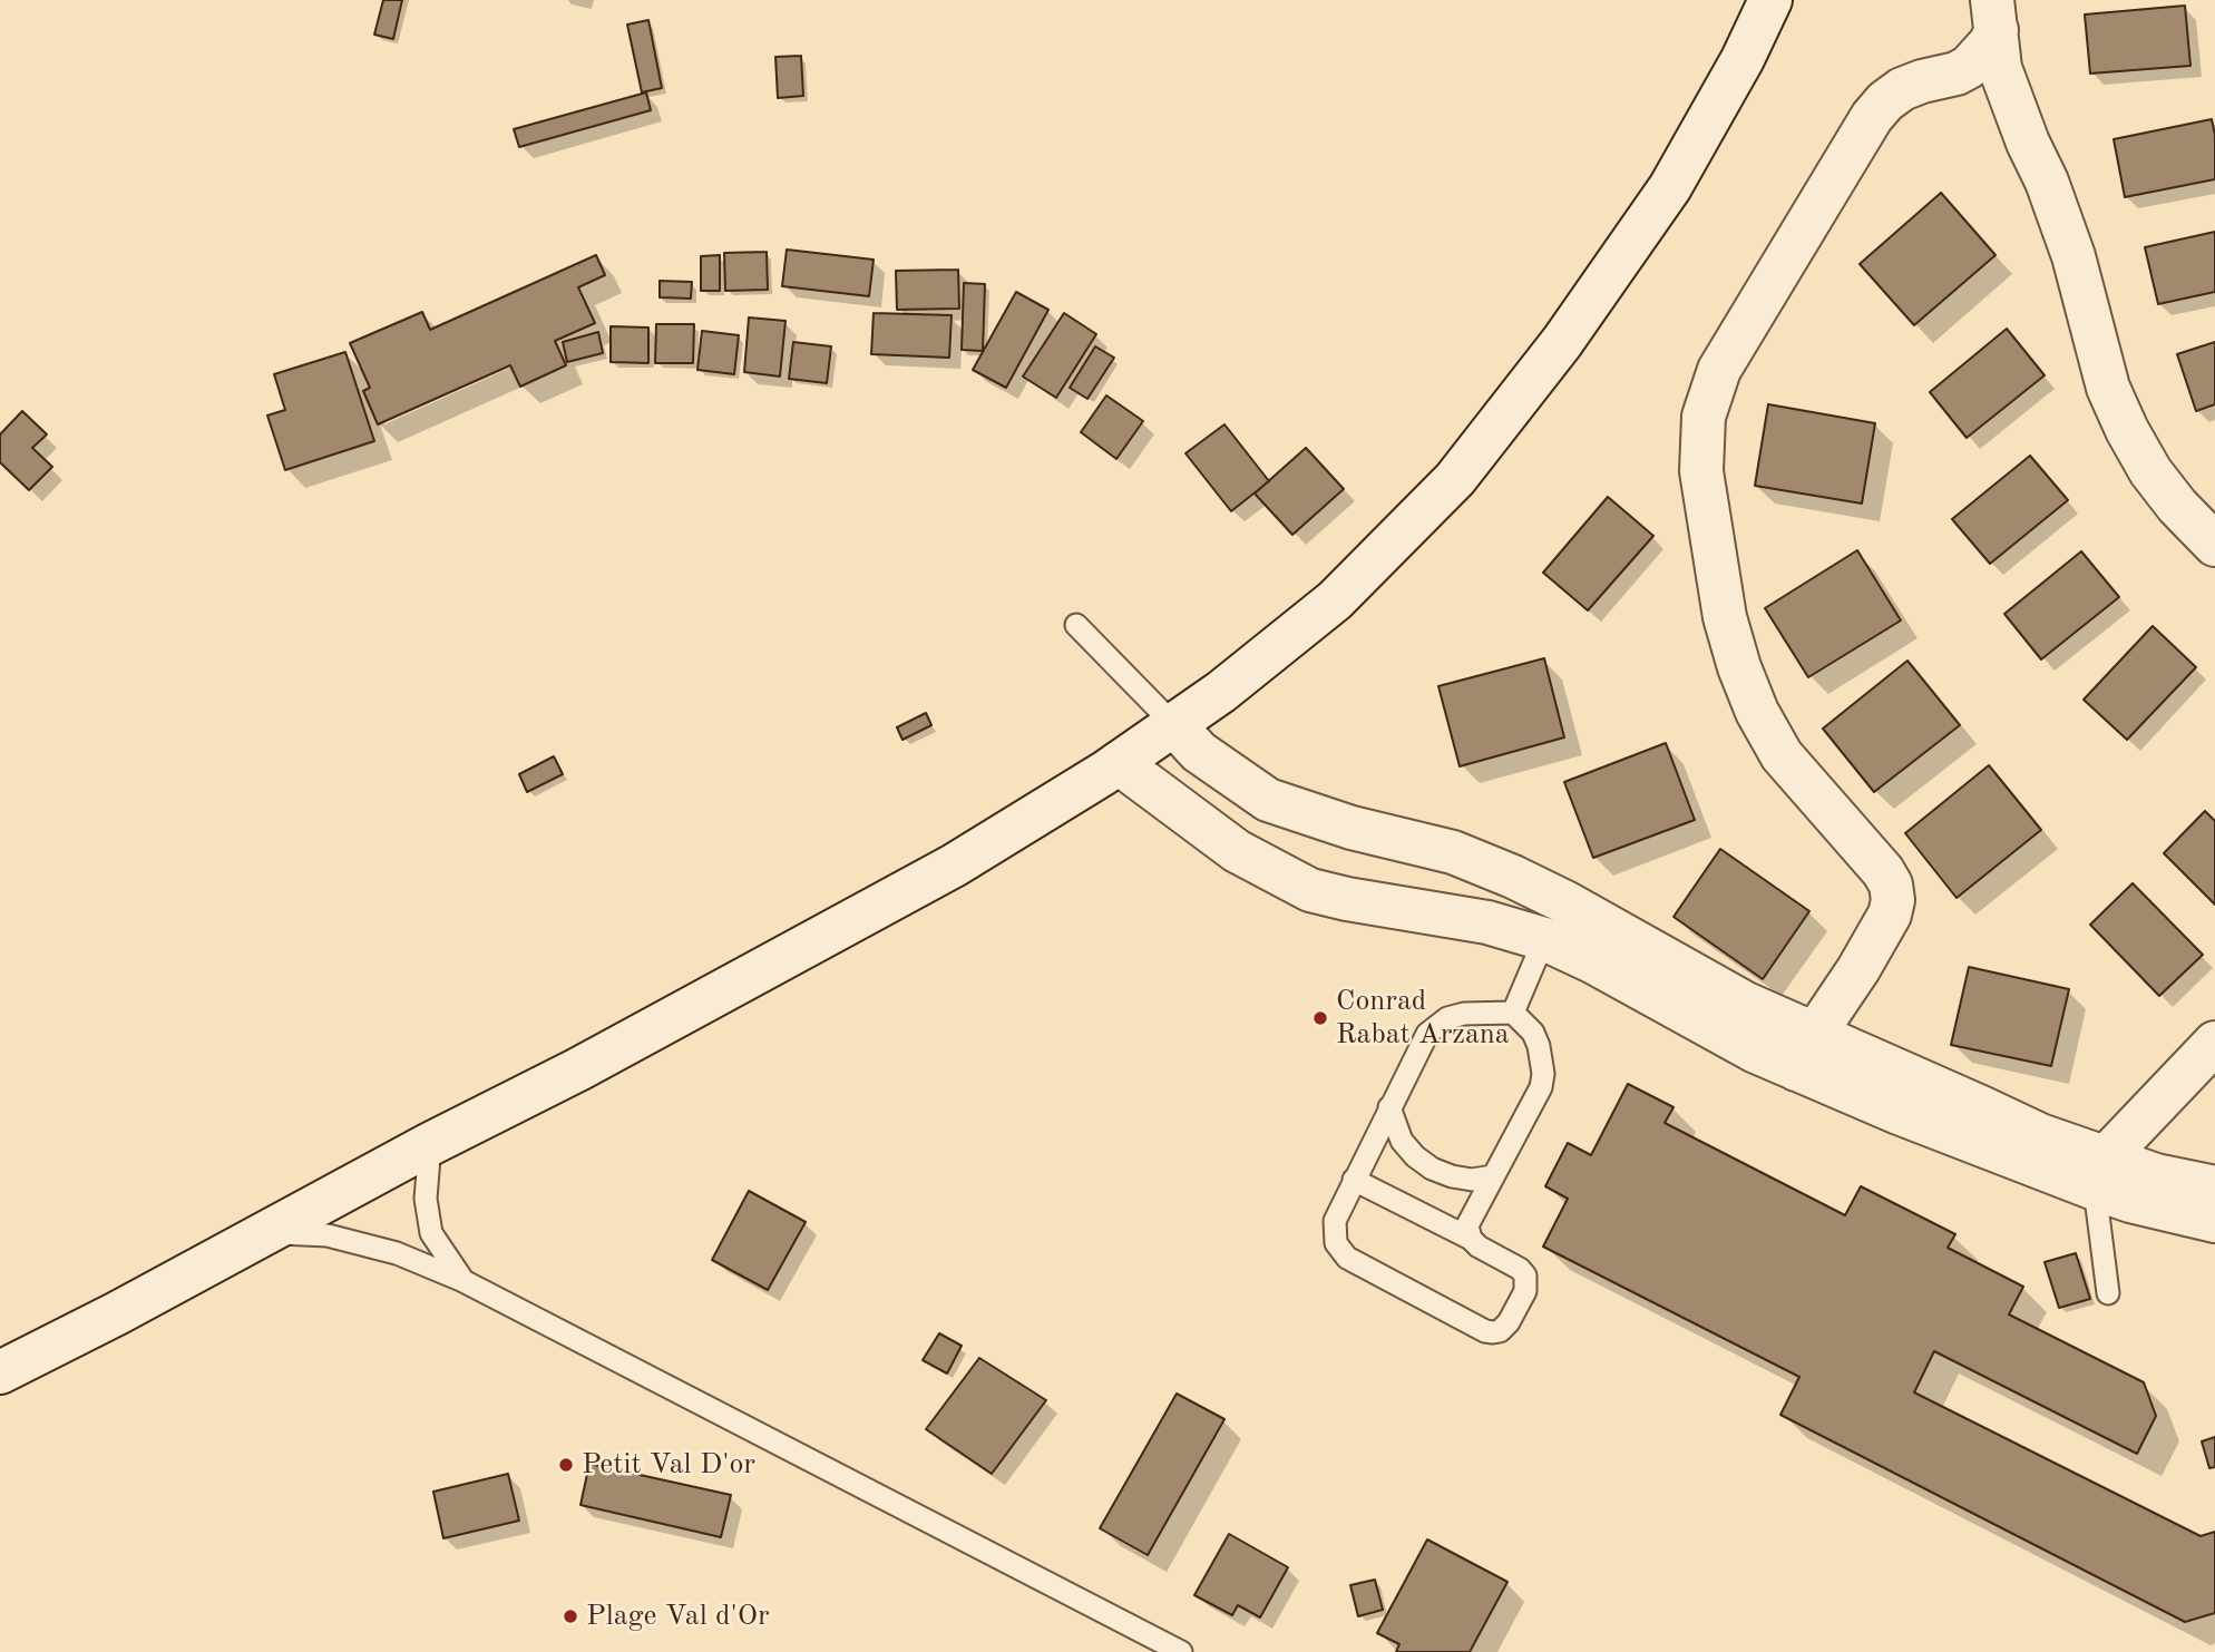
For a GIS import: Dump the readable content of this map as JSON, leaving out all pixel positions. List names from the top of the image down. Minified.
{"places":["Conrad Rabat Arzana","Petit Val D'or","Plage Val d'Or"]}
